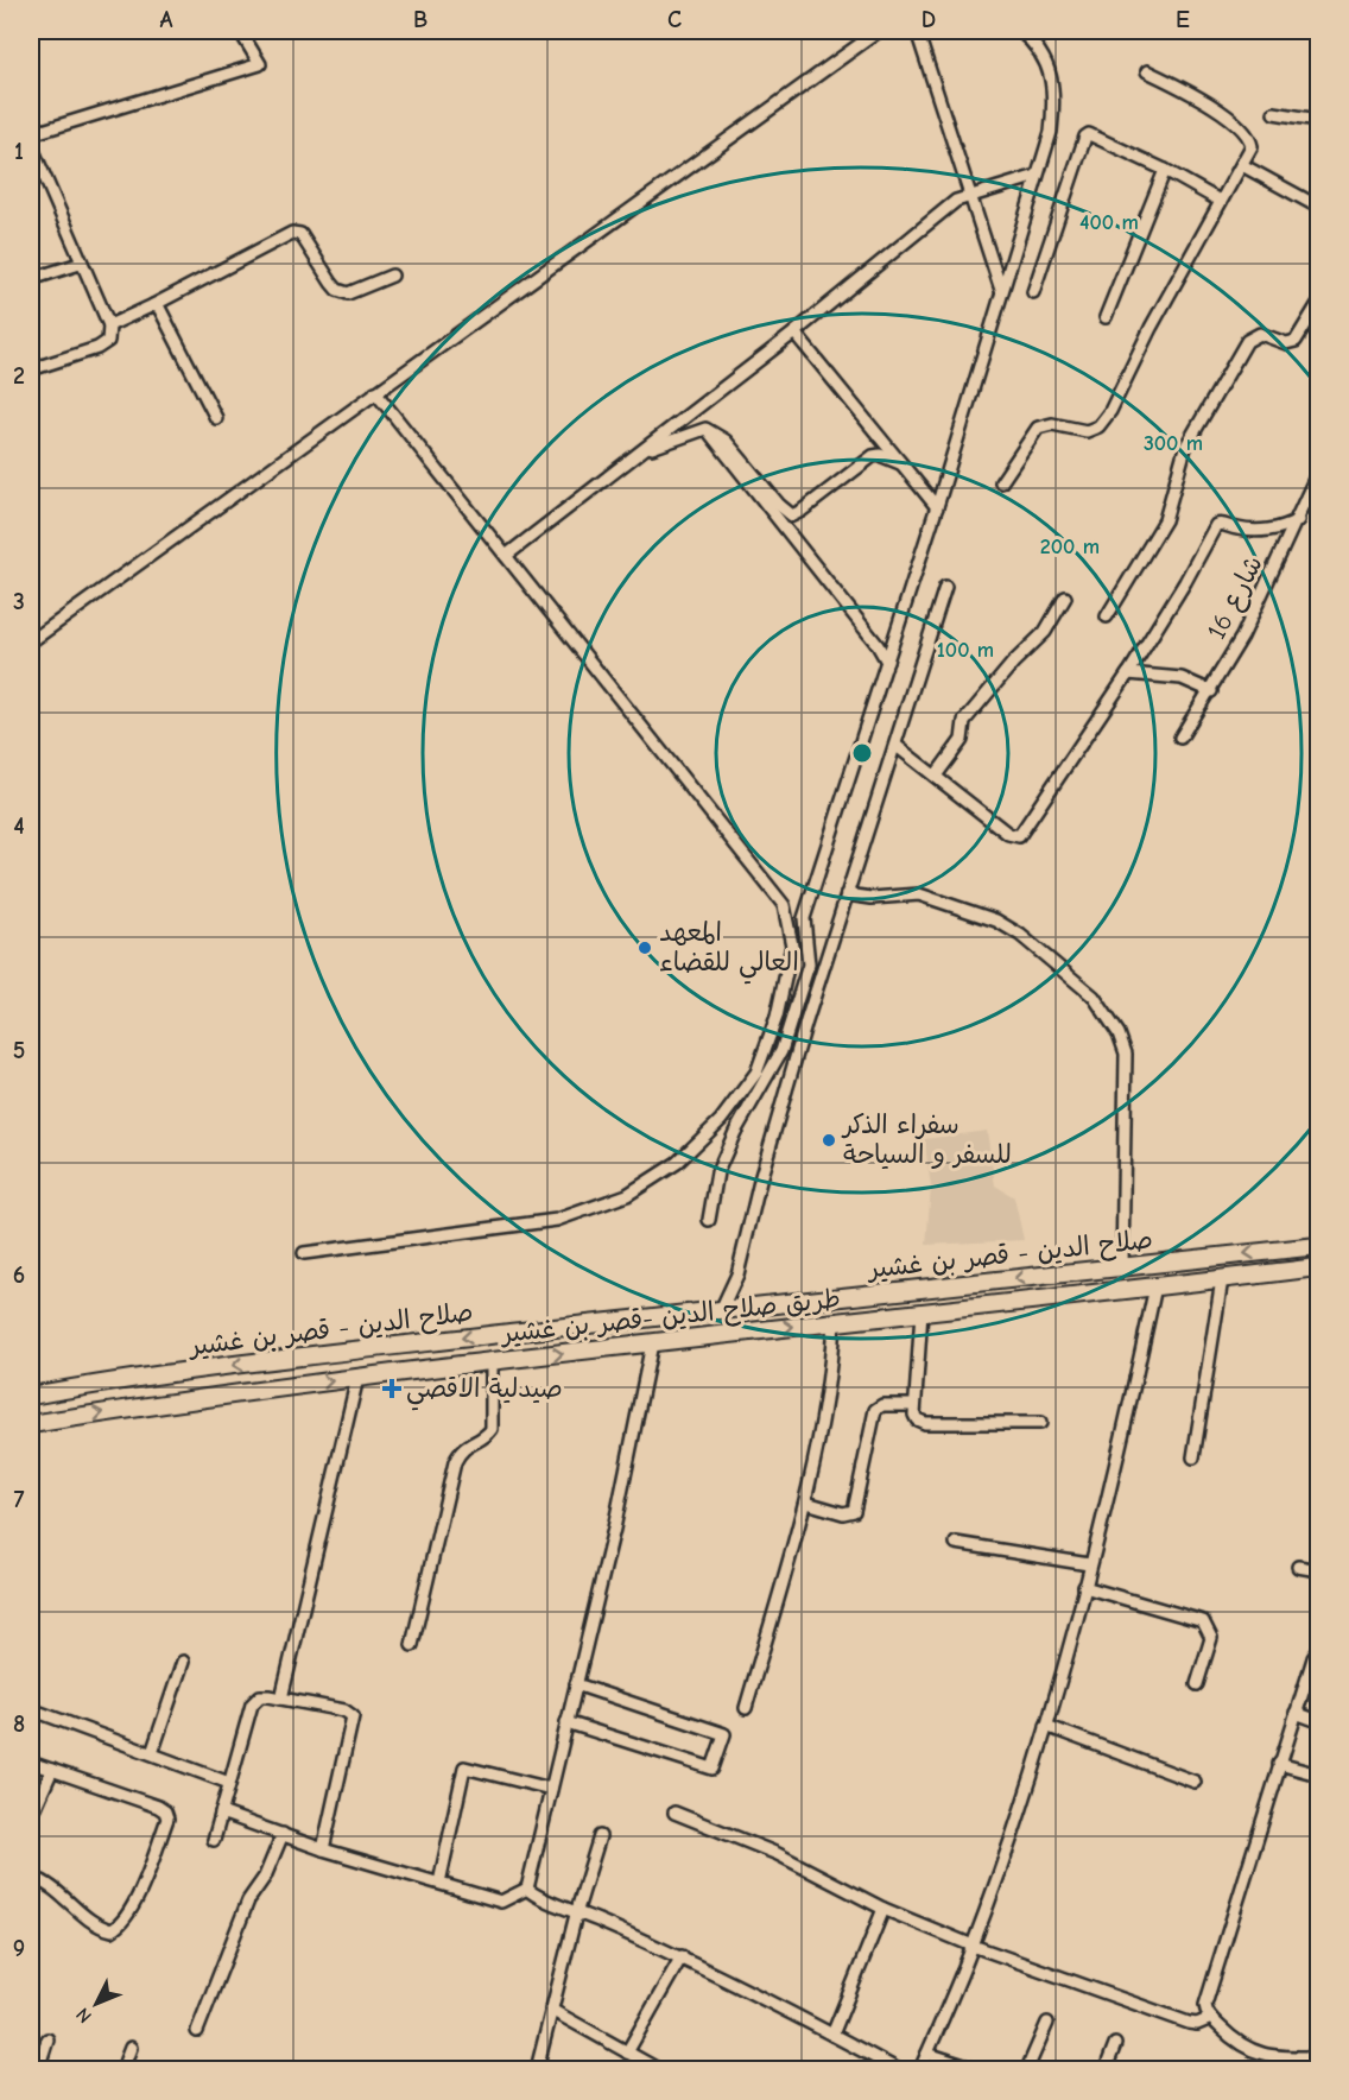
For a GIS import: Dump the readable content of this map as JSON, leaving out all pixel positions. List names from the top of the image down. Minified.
{"streets":{"highway":["صلاح الدين - قصر بن غشير","طريق صلاح الدين -قصر بن غشير"],"street":["شارع 16"]},"one_way":["صلاح الدين - قصر بن غشير","طريق صلاح الدين -قصر بن غشير"],"places":{"other":["المعهد العالي للقضاء","سفراء الذكر للسفر و السياحة"],"health":["صيدلية الاقصي"]},"north":"bottom left","grid":{"columns":["A","B","C","D","E"],"rows":["1","2","3","4","5","6","7","8","9"]},"rings":["400 m","300 m","200 m","100 m"]}
